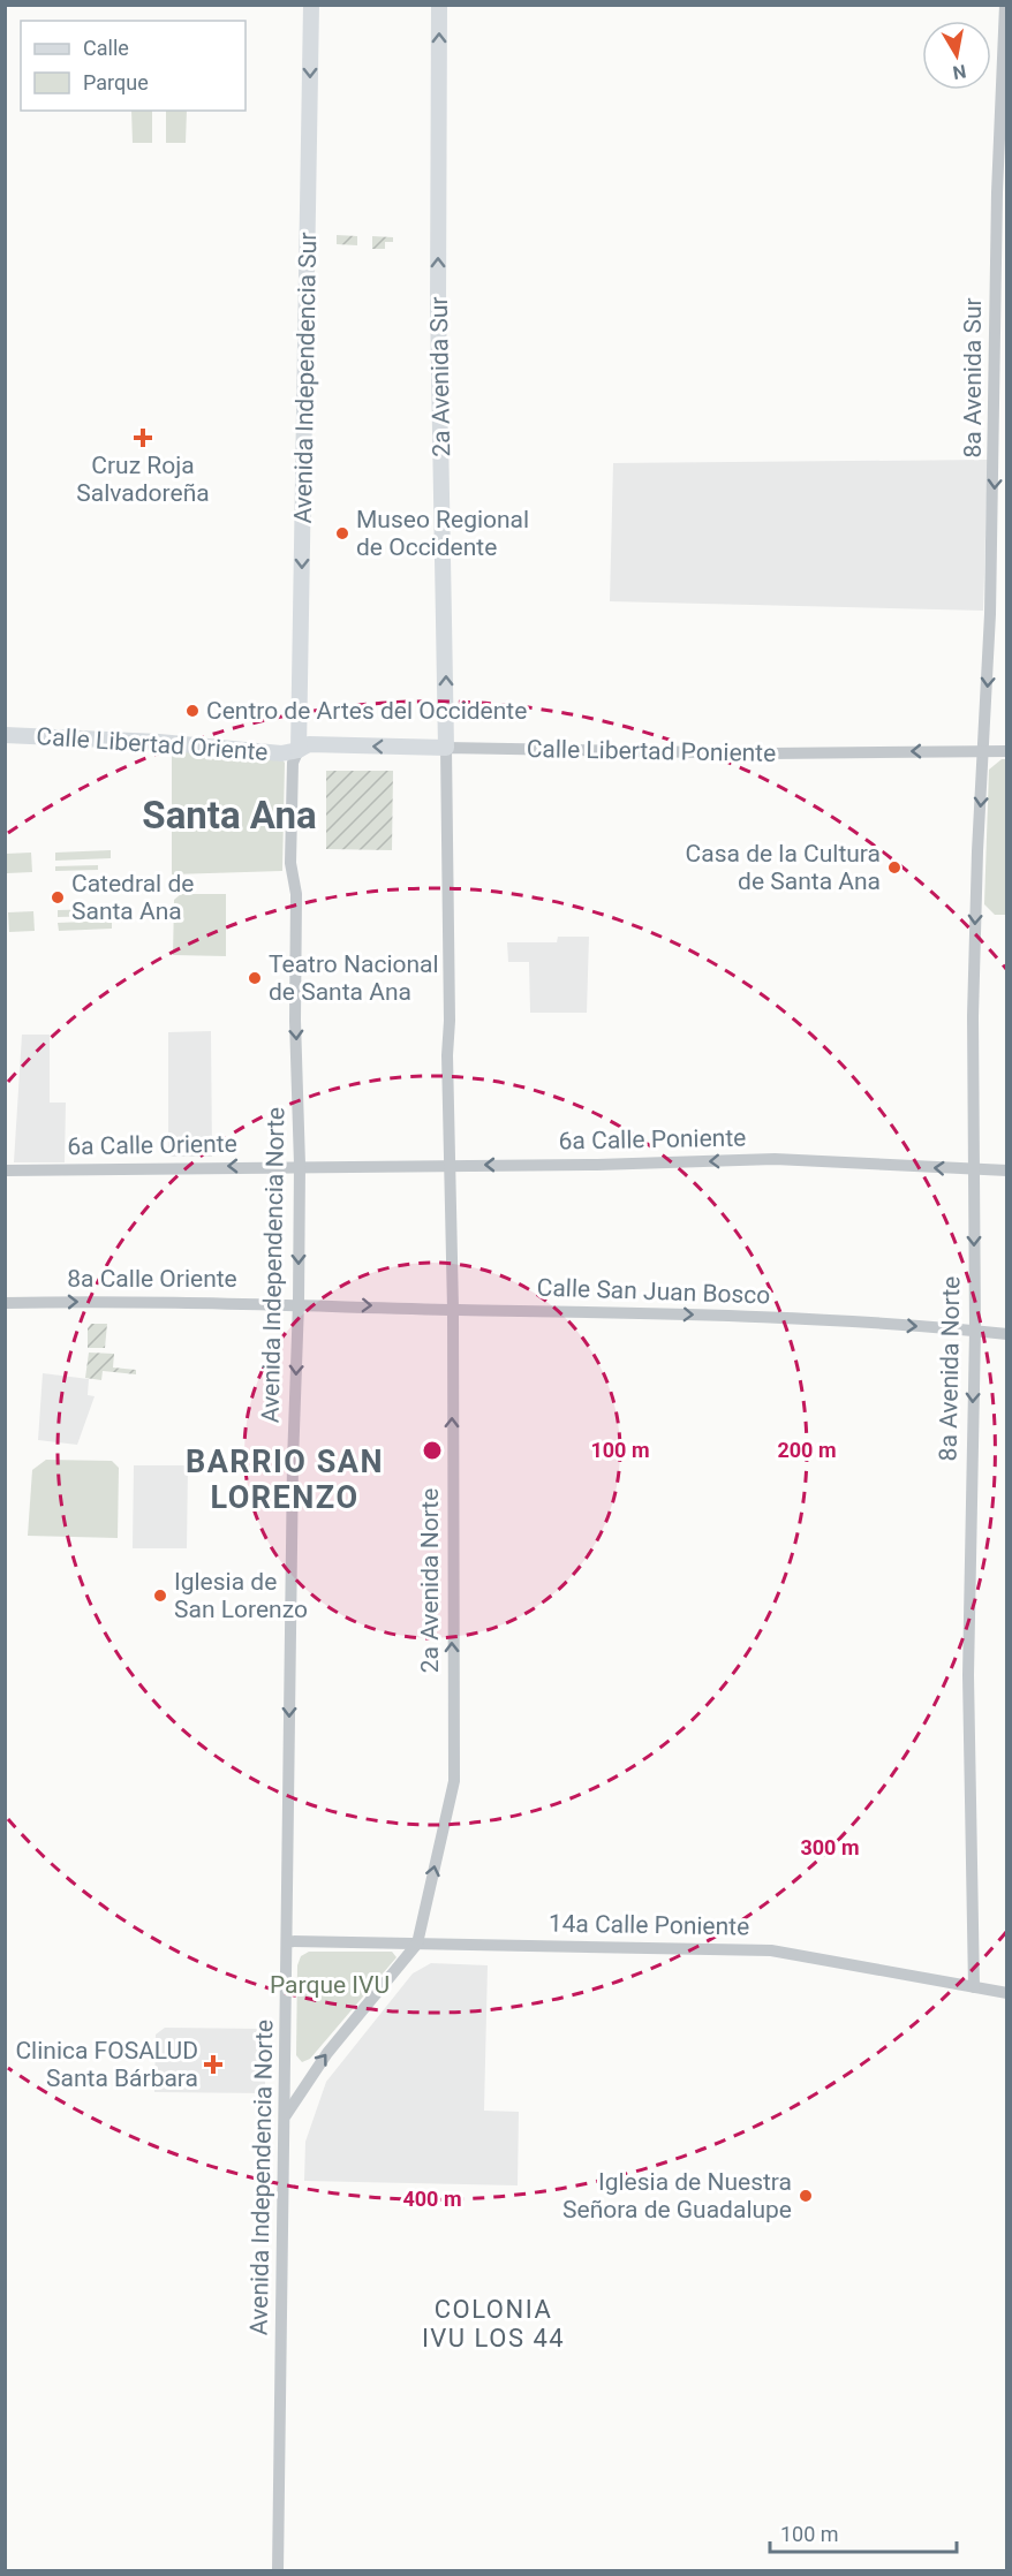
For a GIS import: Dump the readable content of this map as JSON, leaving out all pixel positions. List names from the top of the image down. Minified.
{"streets":{"main road":["2a Avenida Sur","Avenida Independencia Sur","Calle Libertad Oriente","Calle Libertad Poniente"],"street":["8a Avenida Sur","6a Calle Poniente","6a Calle Oriente","Avenida Independencia Norte","8a Calle Oriente","Calle San Juan Bosco","8a Avenida Norte","2a Avenida Norte","14a Calle Poniente"]},"crossings":[["2a Avenida Sur","Calle Libertad Poniente"],["2a Avenida Sur","2a Avenida Norte"],["Avenida Independencia Sur","Calle Libertad Oriente"],["Avenida Independencia Sur","Calle Libertad Poniente"],["Avenida Independencia Sur","Avenida Independencia Norte"],["8a Avenida Sur","Calle Libertad Poniente"],["8a Avenida Sur","8a Avenida Norte"],["Calle Libertad Oriente","Calle Libertad Poniente"],["Calle Libertad Oriente","Avenida Independencia Norte"],["Calle Libertad Poniente","Avenida Independencia Norte"],["Calle Libertad Poniente","8a Avenida Norte"],["Calle Libertad Poniente","2a Avenida Norte"],["6a Calle Poniente","6a Calle Oriente"],["6a Calle Poniente","Avenida Independencia Norte"],["6a Calle Poniente","8a Avenida Norte"],["6a Calle Poniente","2a Avenida Norte"],["6a Calle Oriente","Avenida Independencia Norte"],["Avenida Independencia Norte","8a Calle Oriente"],["Avenida Independencia Norte","Calle San Juan Bosco"],["Avenida Independencia Norte","2a Avenida Norte"],["Avenida Independencia Norte","14a Calle Poniente"],["8a Calle Oriente","Calle San Juan Bosco"],["Calle San Juan Bosco","8a Avenida Norte"],["Calle San Juan Bosco","2a Avenida Norte"],["8a Avenida Norte","14a Calle Poniente"],["2a Avenida Norte","14a Calle Poniente"]],"one_way":["2a Avenida Sur","Avenida Independencia Sur","8a Avenida Sur","Calle Libertad Poniente","6a Calle Poniente","6a Calle Oriente","Avenida Independencia Norte","8a Calle Oriente","Calle San Juan Bosco","8a Avenida Norte","2a Avenida Norte"],"districts":["Santa Ana","BARRIO SAN LORENZO","COLONIA IVU LOS 44"],"parks":["Parque IVU"],"places":{"health":["Cruz Roja Salvadoreña","Clinica FOSALUD Santa Bárbara"],"other":["Museo Regional de Occidente","Centro de Artes del Occidente","Casa de la Cultura de Santa Ana","Catedral de Santa Ana","Teatro Nacional de Santa Ana","Iglesia de San Lorenzo","Iglesia de Nuestra Señora de Guadalupe"]},"legend":["Calle","Parque"],"scale_bar":"100 m","north":"bottom","rings":["100 m","200 m","300 m","400 m"]}
